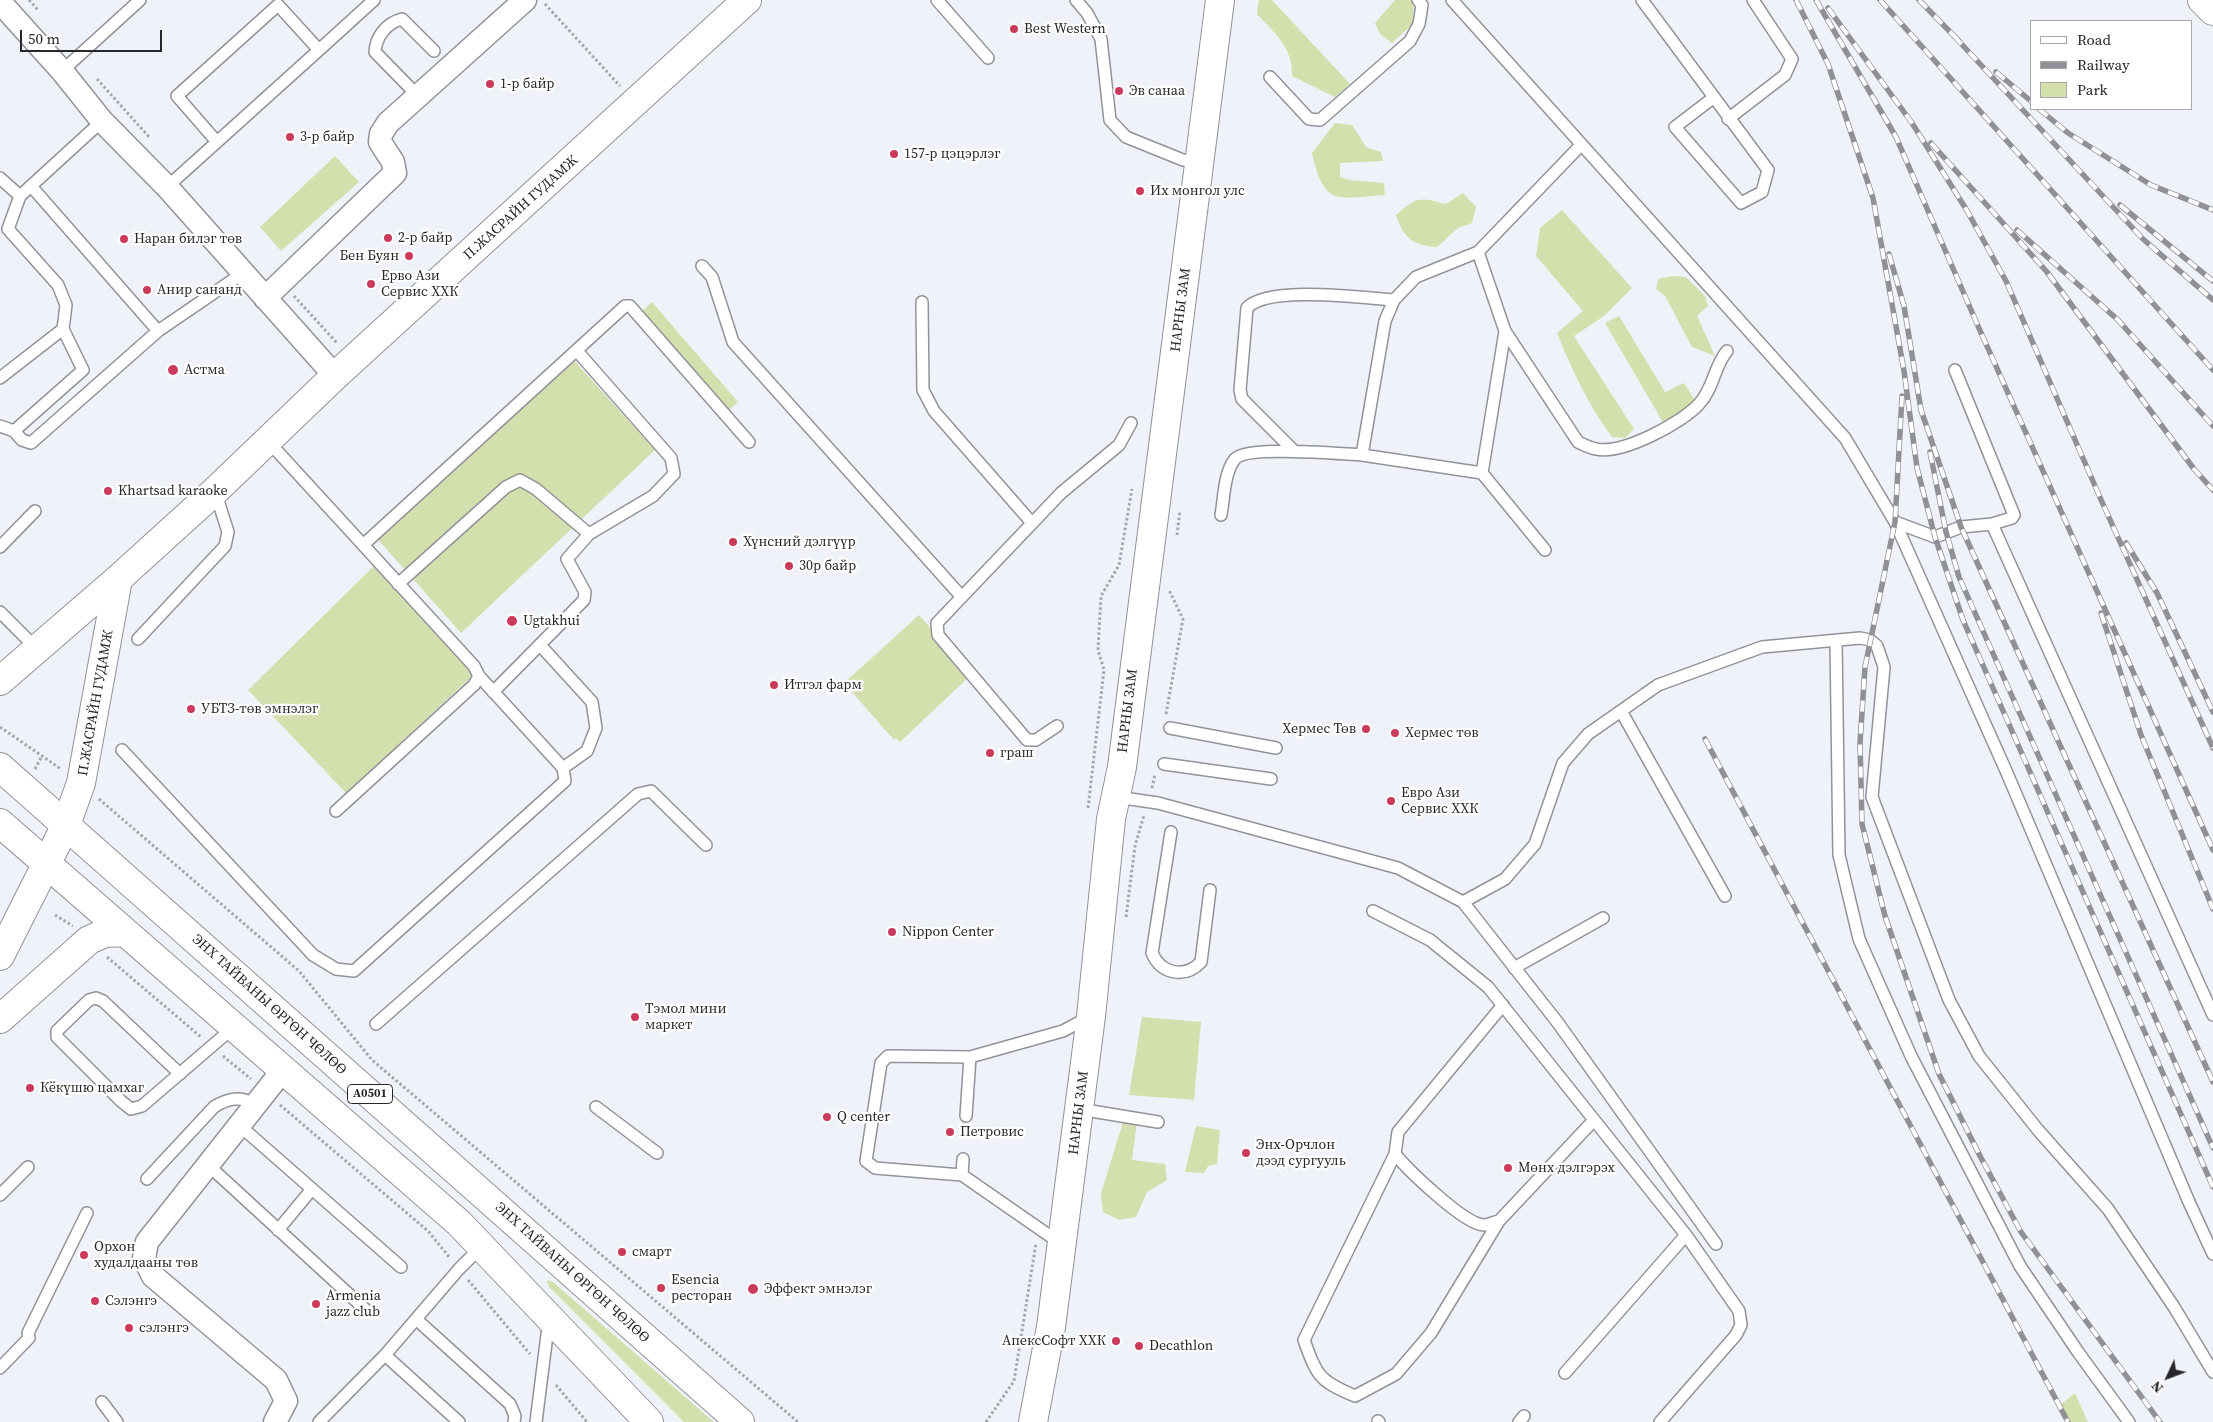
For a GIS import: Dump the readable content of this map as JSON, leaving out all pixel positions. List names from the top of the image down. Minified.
{"streets":{"main road":["П.ЖАСРАЙН ГУДАМЖ","НАРНЫ ЗАМ","ЭНХ ТАЙВАНЫ ӨРГӨН ЧӨЛӨӨ","A0501"]},"crossings":[["П.ЖАСРАЙН ГУДАМЖ","ЭНХ ТАЙВАНЫ ӨРГӨН ЧӨЛӨӨ"],["П.ЖАСРАЙН ГУДАМЖ","A0501"]],"places":["Best Western","1-р байр","Эв санаа","3-р байр","157-р цэцэрлэг","Их монгол улс","2-р байр","Наран билэг төв","Бен Буян","Ерво Ази Сервис ХХК","Анир сананд","Астма","Khartsad karaoke","Хүнсний дэлгүүр","30р байр","Ugtakhui","Итгэл фарм","УБТЗ-төв эмнэлэг","Хермес Төв","Хермес төв","граш","Евро Ази Сервис ХХК","Nippon Center","Тэмол мини маркет","Кёкүшю цамхаг","Q center","Петровис","Энх-Орчлон дээд сургууль","Мөнх дэлгэрэх","смарт","Орхон худалдааны төв","Esencia ресторан","Эффект эмнэлэг","Сэлэнгэ","Armenia jazz club","сэлэнгэ","АпексСофт ХХК","Decathlon"],"legend":["Road","Railway","Park"],"scale_bar":"50 m","north":"bottom left"}
